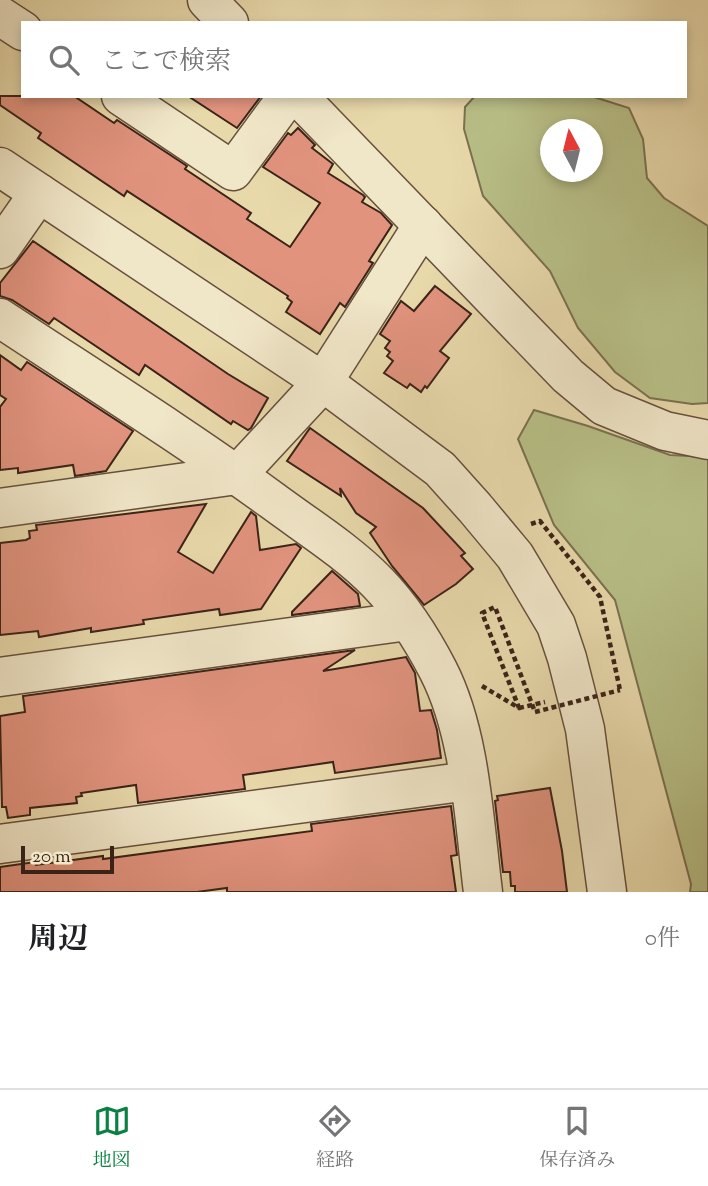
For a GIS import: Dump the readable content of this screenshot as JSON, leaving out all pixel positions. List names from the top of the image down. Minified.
{"scale_bar":"20 m","north":"top","page":{"search":"ここで検索","scale":"20 m","heading":["周辺","0件"],"nav":["地図","経路","保存済み"]}}
